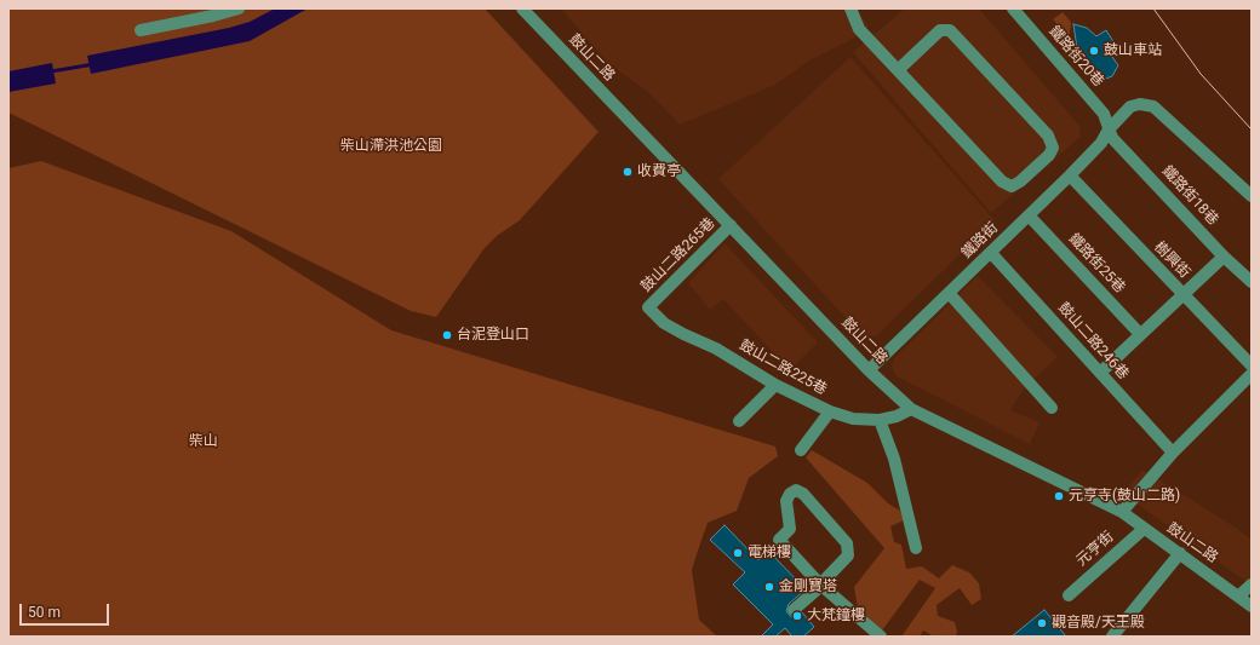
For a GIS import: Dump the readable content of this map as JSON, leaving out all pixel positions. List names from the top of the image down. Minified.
{"streets":{"street":["鐵路街20巷","鼓山二路","鐵路街18巷","鐵路街","鼓山二路265巷","樹興街","鐵路街25巷","鼓山二路246巷","鼓山二路225巷","元亨街"]},"crossings":[["鐵路街20巷","鐵路街18巷"],["鐵路街20巷","鐵路街"],["鼓山二路","鐵路街"],["鼓山二路","鼓山二路265巷"],["鼓山二路","鼓山二路225巷"],["鼓山二路","元亨街"],["鐵路街18巷","鐵路街"],["鐵路街","樹興街"],["鐵路街","鐵路街25巷"],["鐵路街","鼓山二路246巷"],["鼓山二路265巷","鼓山二路225巷"]],"parks":["柴山滯洪池公園","柴山"],"places":["鼓山車站","收費亭","台泥登山口","元亨寺(鼓山二路)","電梯樓","金剛寶塔","大梵鐘樓","觀音殿/天王殿"],"scale_bar":"50 m"}
